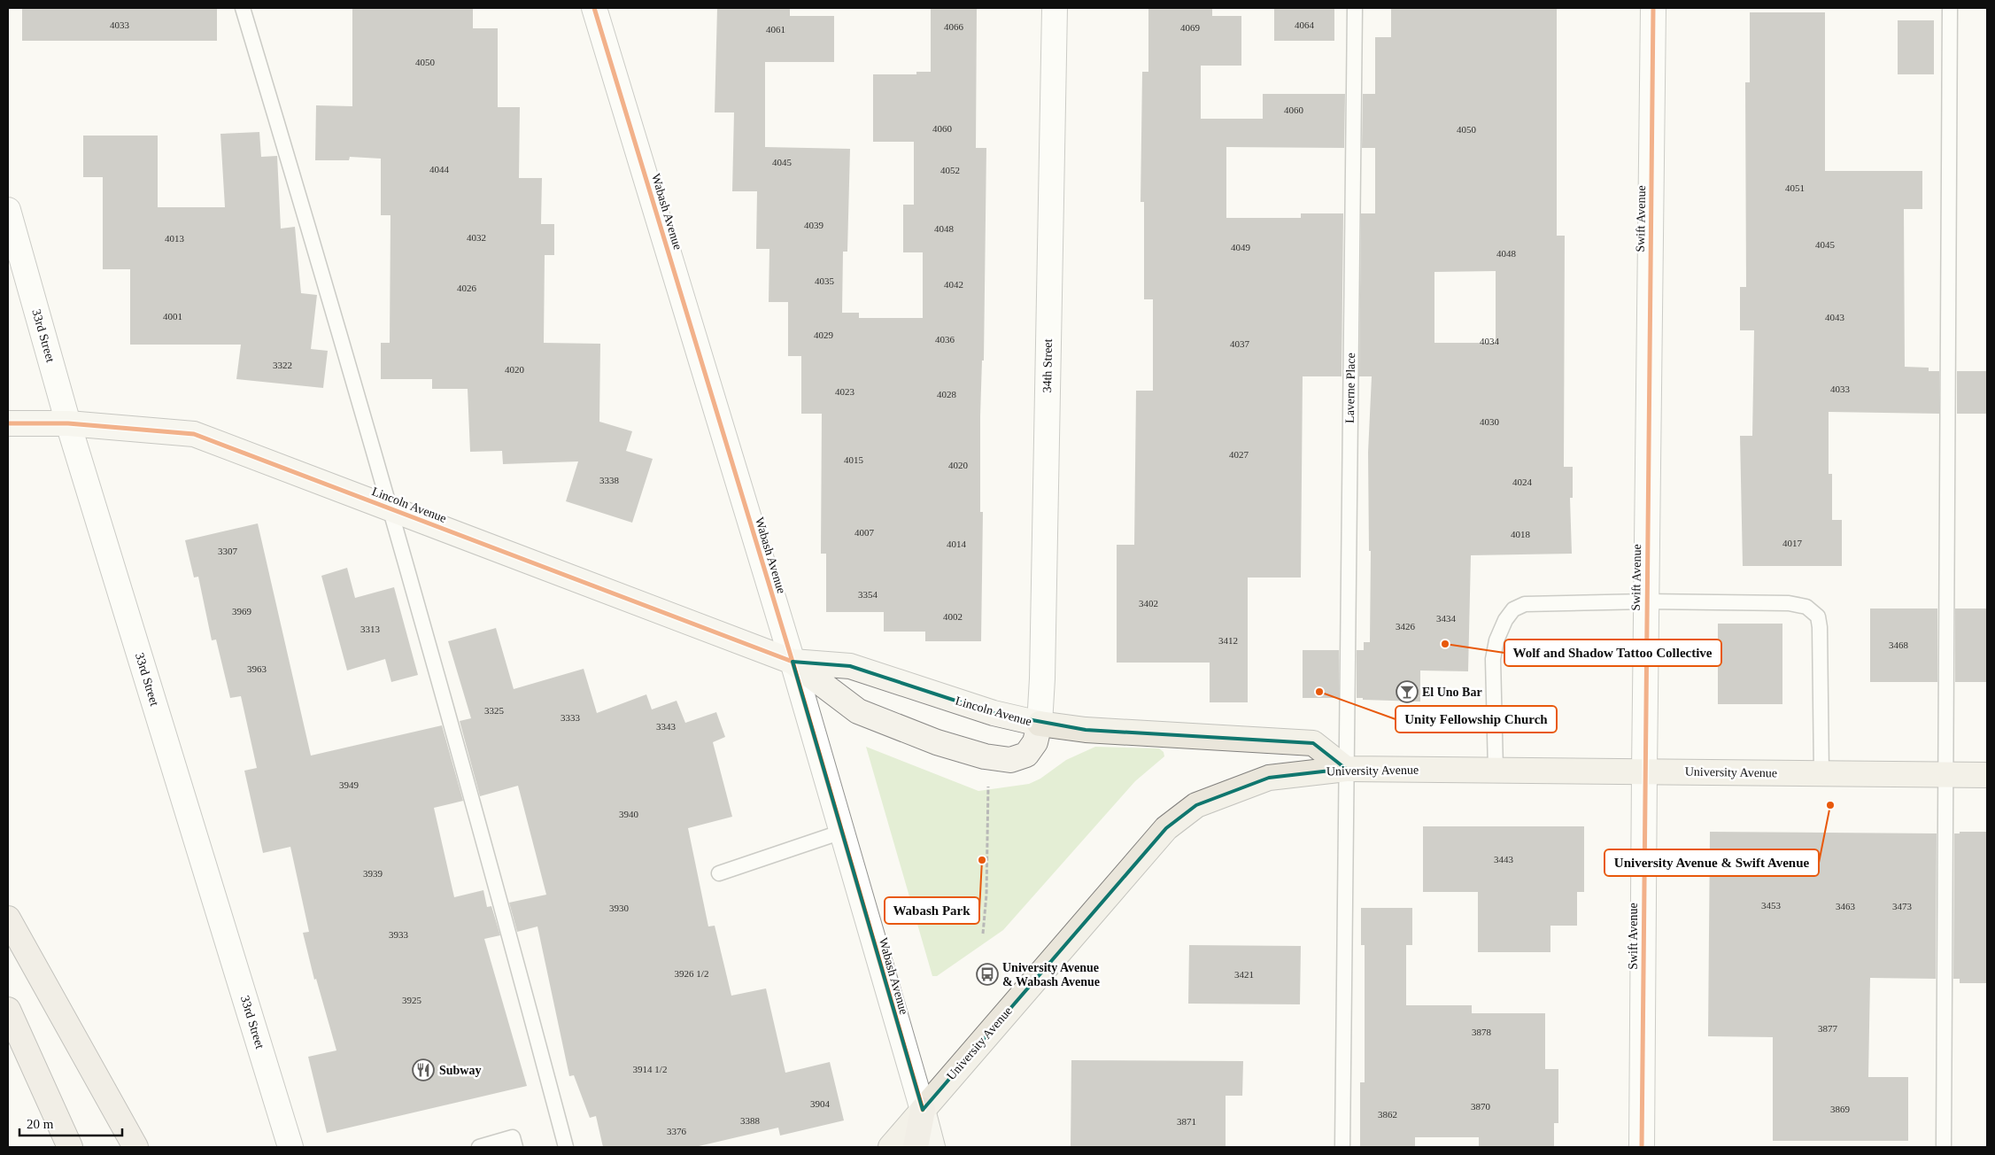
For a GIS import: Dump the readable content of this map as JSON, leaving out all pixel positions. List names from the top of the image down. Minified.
{"streets":{"main road":["Wabash Avenue","Lincoln Avenue","University Avenue"],"street":["Swift Avenue","33rd Street","34th Street"],"lane":["Laverne Place"]},"crossings":[["Wabash Avenue","Lincoln Avenue"],["Wabash Avenue","University Avenue"],["Swift Avenue","University Avenue"],["33rd Street","Lincoln Avenue"],["34th Street","Lincoln Avenue"],["Laverne Place","University Avenue"]],"places":{"other":["Wolf and Shadow Tattoo Collective","Unity Fellowship Church","University Avenue & Swift Avenue","Wabash Park"],"bar":["El Uno Bar"],"bus stop":["University Avenue & Wabash Avenue"],"restaurant":["Subway"]},"house_numbers":["4033","4064","4066","4069","4061","4050","4060","4060","4050","4045","4044","4052","4051","4039","4048","4032","4013","4045","4049","4048","4035","4042","4026","4001","4043","4029","4036","4034","4037","3322","4020","4033","4023","4028","4030","4027","4015","4020","3338","4024","4007","4018","4017","4014","3307","3354","3402","3969","4002","3434","3426","3313","3412","3468","3963","3325","3333","3343","3949","3940","3443","3939","3453","3463","3473","3930","3933","3926 1/2","3421","3925","3877","3878","3914 1/2","3904","3870","3869","3862","3388","3871","3376"],"scale_bar":"20 m"}
